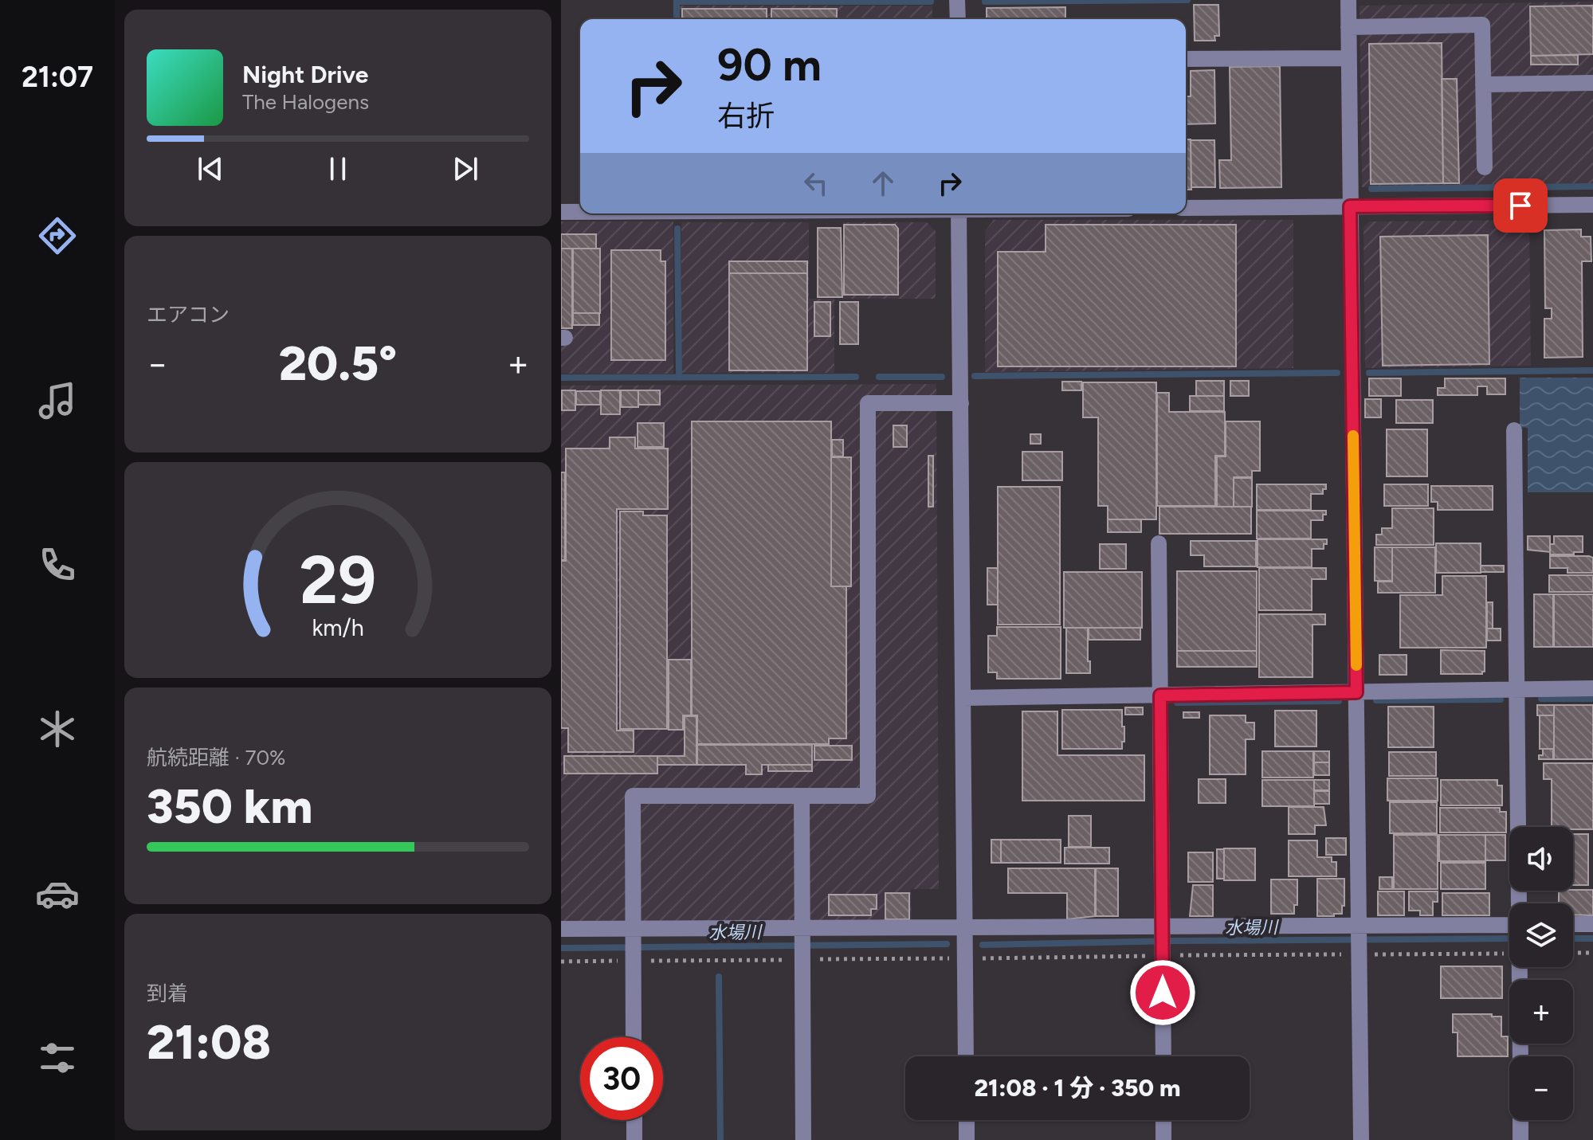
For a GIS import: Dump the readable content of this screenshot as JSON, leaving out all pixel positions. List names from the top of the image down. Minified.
{"water":["水場川"],"page":{"tabs":"21:07","turn":["90 m","右折"],"song":["Night Drive","The Halogens"],"tile":["エアコン",["航続距離 · 70%","350 km"],["到着","21:08"]],"heat":["−","20.5°","+"],"map_buttons":["+","−"],"limit":"30","trip":"21:08 · 1 分 · 350 m","gauge":["29","km/h"]}}
